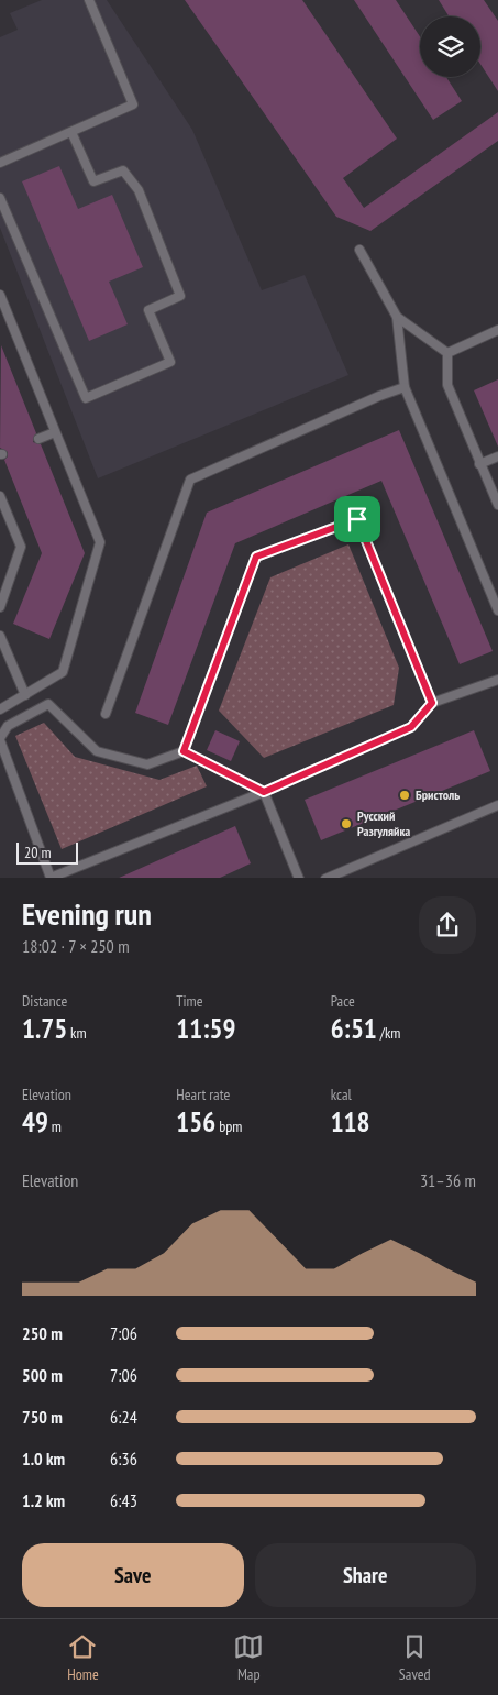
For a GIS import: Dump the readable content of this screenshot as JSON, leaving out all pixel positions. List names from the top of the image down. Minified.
{"places":["Бристоль","Русский Разгуляйка"],"scale_bar":"20 m","page":{"scale":"20 m","heading":["Evening run","18:02 · 7 × 250 m"],"stats":[["Distance","1.75 km"],["Time","11:59"],["Pace","6:51 /km"],["Elevation","49 m"],["Heart rate","156 bpm"],["kcal","118"]],"chart":["Elevation","31–36 m"],"list":[{"name":"250 m","note":"7:06"},{"name":"500 m","note":"7:06"},{"name":"750 m","note":"6:24"},{"name":"1.0 km","note":"6:36"},{"name":"1.2 km","note":"6:43"}],"buttons":["Save","Share"],"tabs":["Home","Map","Saved"]}}
